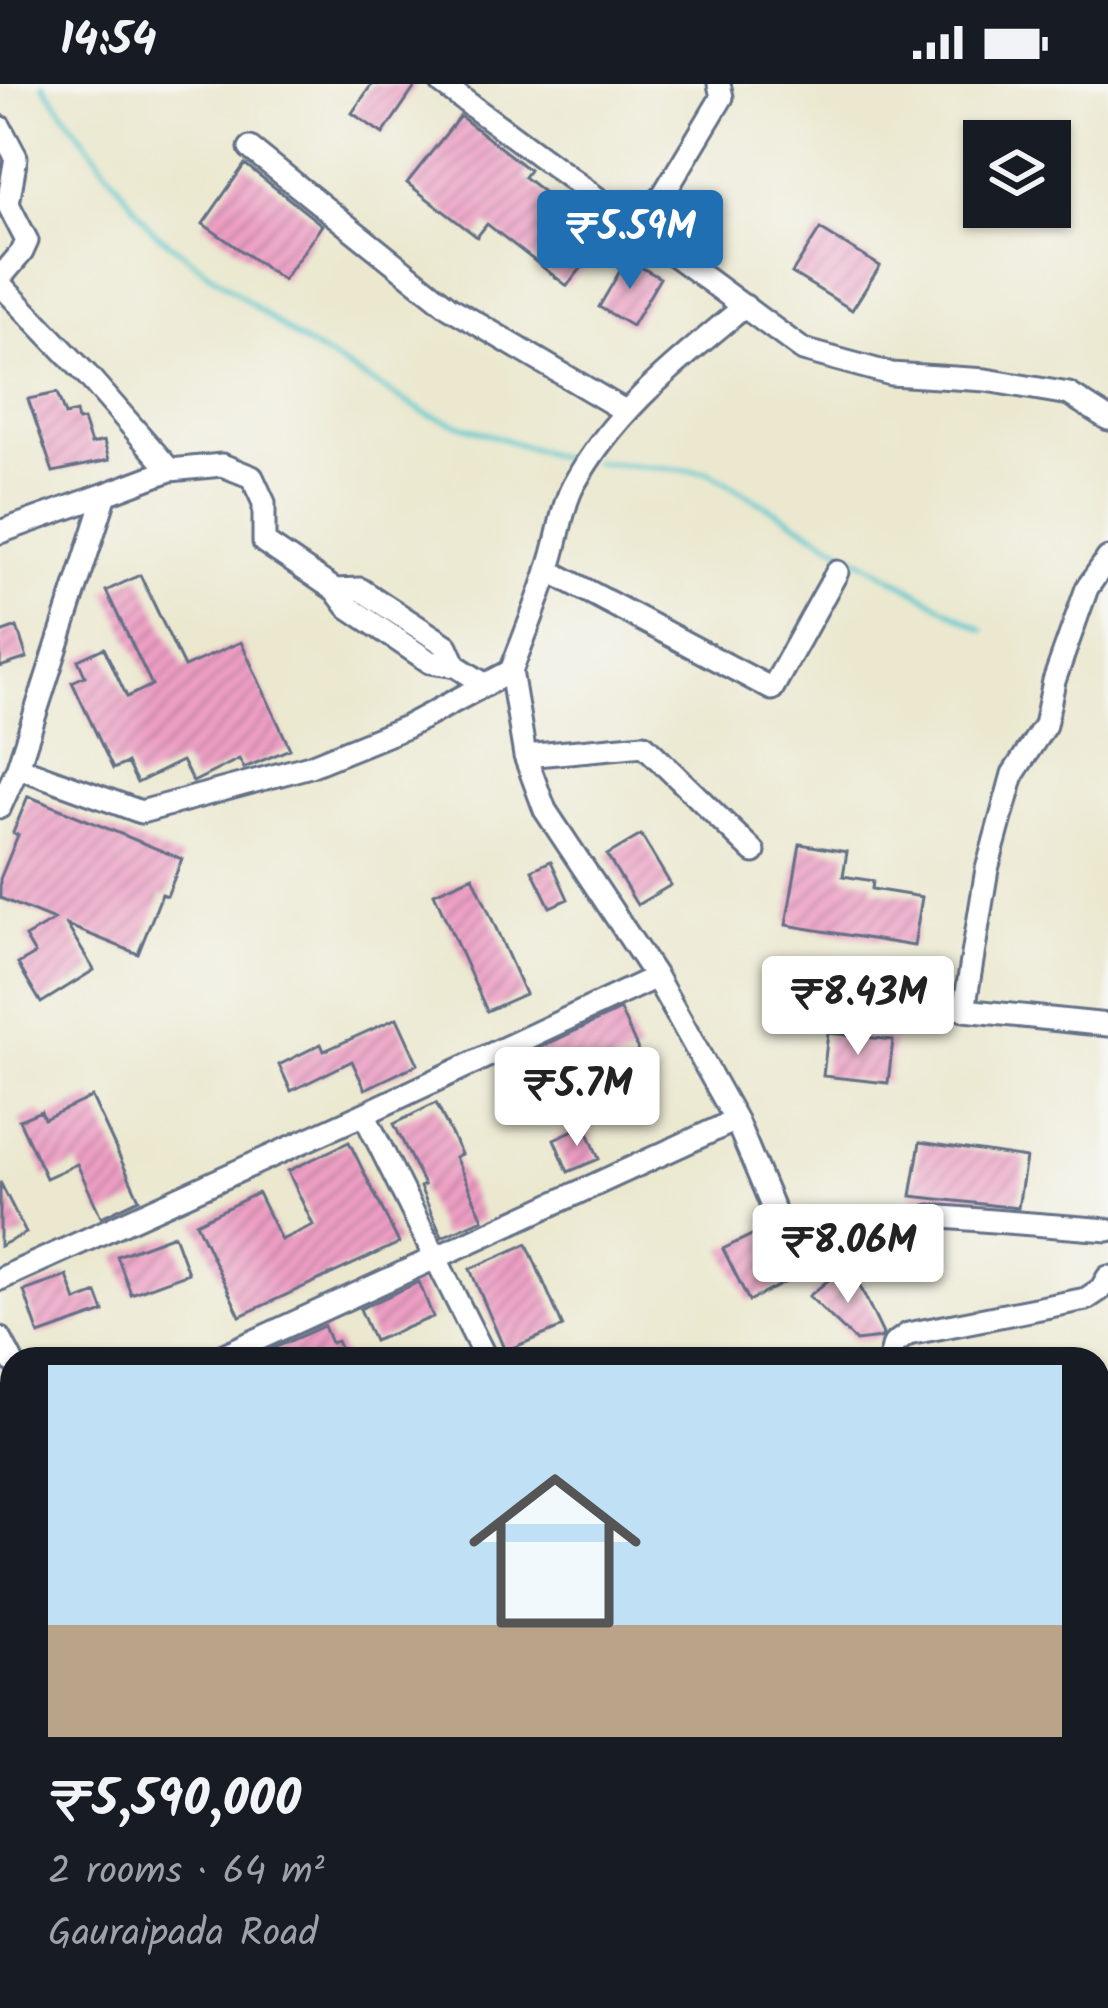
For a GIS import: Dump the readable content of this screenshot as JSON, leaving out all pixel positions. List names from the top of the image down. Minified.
{"page":{"status":"14:54","price":["₹5.59M","₹8.43M","₹5.7M","₹8.06M"],"list":[{"name":"₹5,590,000","note":"2 rooms · 64 m² · Gauraipada Road"}]}}
